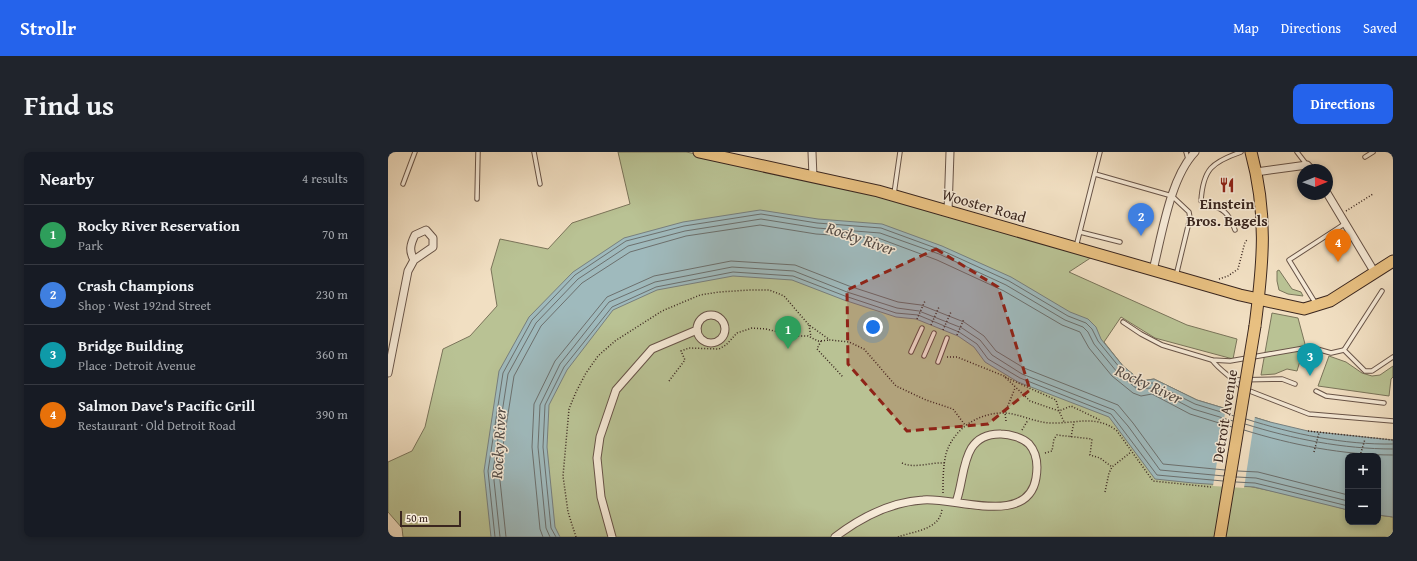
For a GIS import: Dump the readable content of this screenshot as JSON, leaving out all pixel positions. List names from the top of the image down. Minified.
{"streets":{"main road":["Wooster Road","Detroit Avenue"]},"crossings":[["Wooster Road","Detroit Avenue"]],"water":["Rocky River"],"places":{"restaurant":["Einstein Bros. Bagels"]},"scale_bar":"50 m","north":"right","page":{"header":"Strollr","nav":["Map","Directions","Saved"],"title":"Find us","buttons":"Directions","heading":["Nearby","4 results"],"pins":["2","4","1","3"],"list":[{"mark":"1","name":"Rocky River Reservation","note":"Park","value":"70 m"},{"mark":"2","name":"Crash Champions","note":"Shop · West 192nd Street","value":"230 m"},{"mark":"3","name":"Bridge Building","note":"Place · Detroit Avenue","value":"360 m"},{"mark":"4","name":"Salmon Dave's Pacific Grill","note":"Restaurant · Old Detroit Road","value":"390 m"}],"map_buttons":["+","−"],"scale":"50 m"}}
